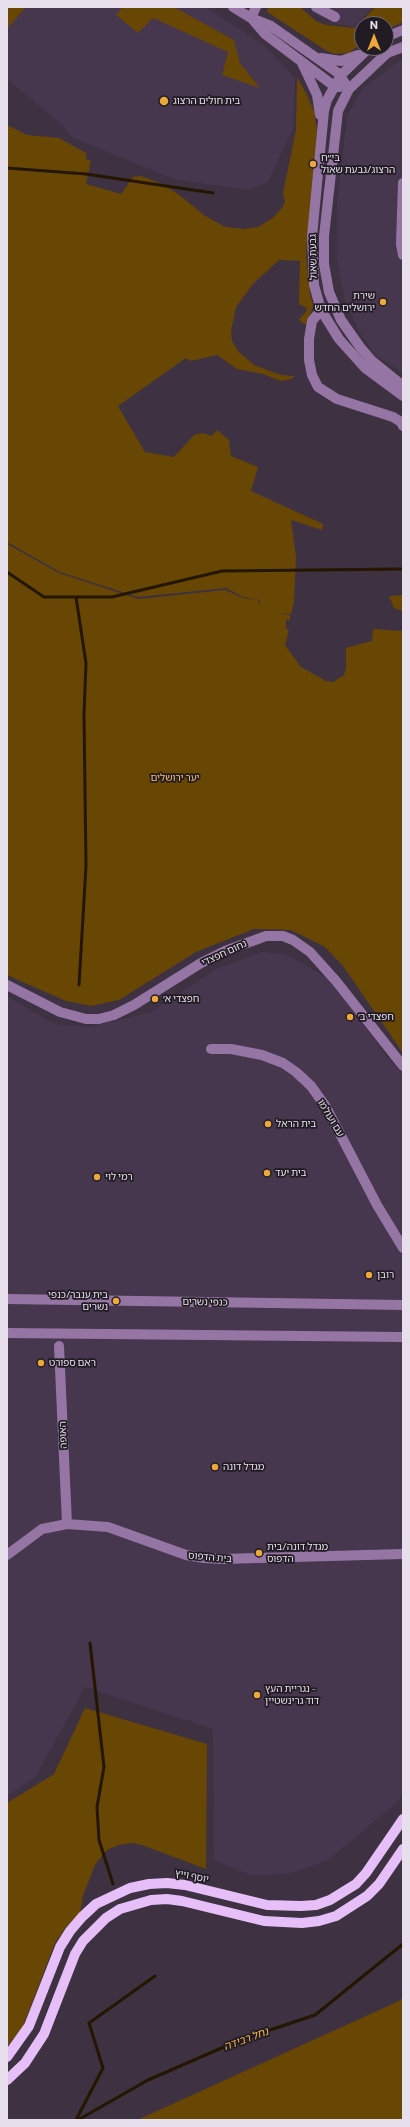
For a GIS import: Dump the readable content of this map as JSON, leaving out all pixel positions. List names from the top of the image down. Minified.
{"streets":{"main road":["יוסף וייץ"],"street":["גבעת שאול","נחום חפצדי","עם ועולמו","כנפי נשרים","האופה","בית הדפוס"]},"crossings":[["האופה","בית הדפוס"]],"water":["נחל רבידה"],"parks":["יער ירושלים"],"places":["בית חולים הרצוג","בי״ח הרצוג/גבעת שאול","שירת ירושלים החדש","חפצדי א׳","חפצדי ב׳","בית הראל","בית יעד","רמי לוי","רובן","בית ענבר/כנפי נשרים","ראם ספורט","מגדל דונה","מגדל דונה/בית הדפוס","נגריית העץ - דוד גרינשטיין"],"north":"top"}
